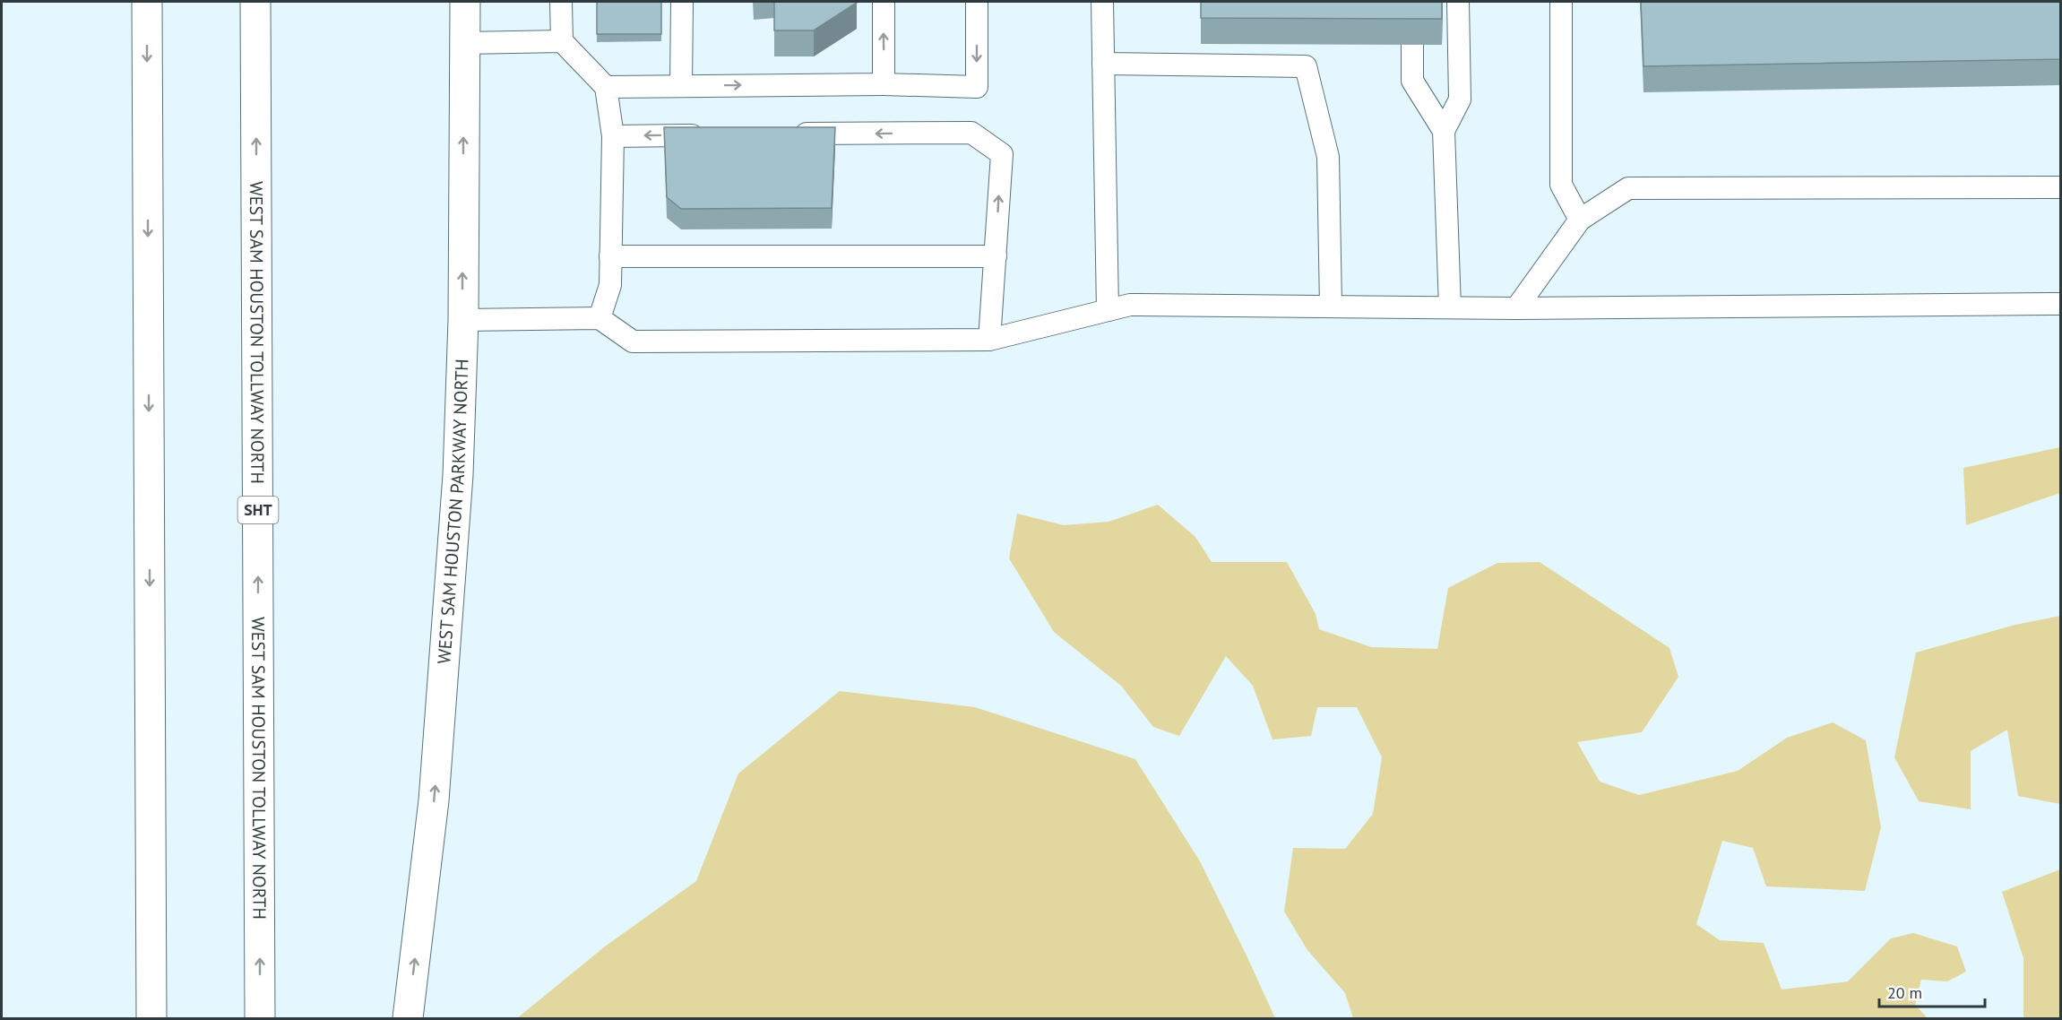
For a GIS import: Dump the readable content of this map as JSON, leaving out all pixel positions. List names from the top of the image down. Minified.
{"streets":{"main road":["WEST SAM HOUSTON TOLLWAY NORTH","SHT","WEST SAM HOUSTON PARKWAY NORTH"]},"one_way":["WEST SAM HOUSTON PARKWAY NORTH"],"scale_bar":"20 m"}
